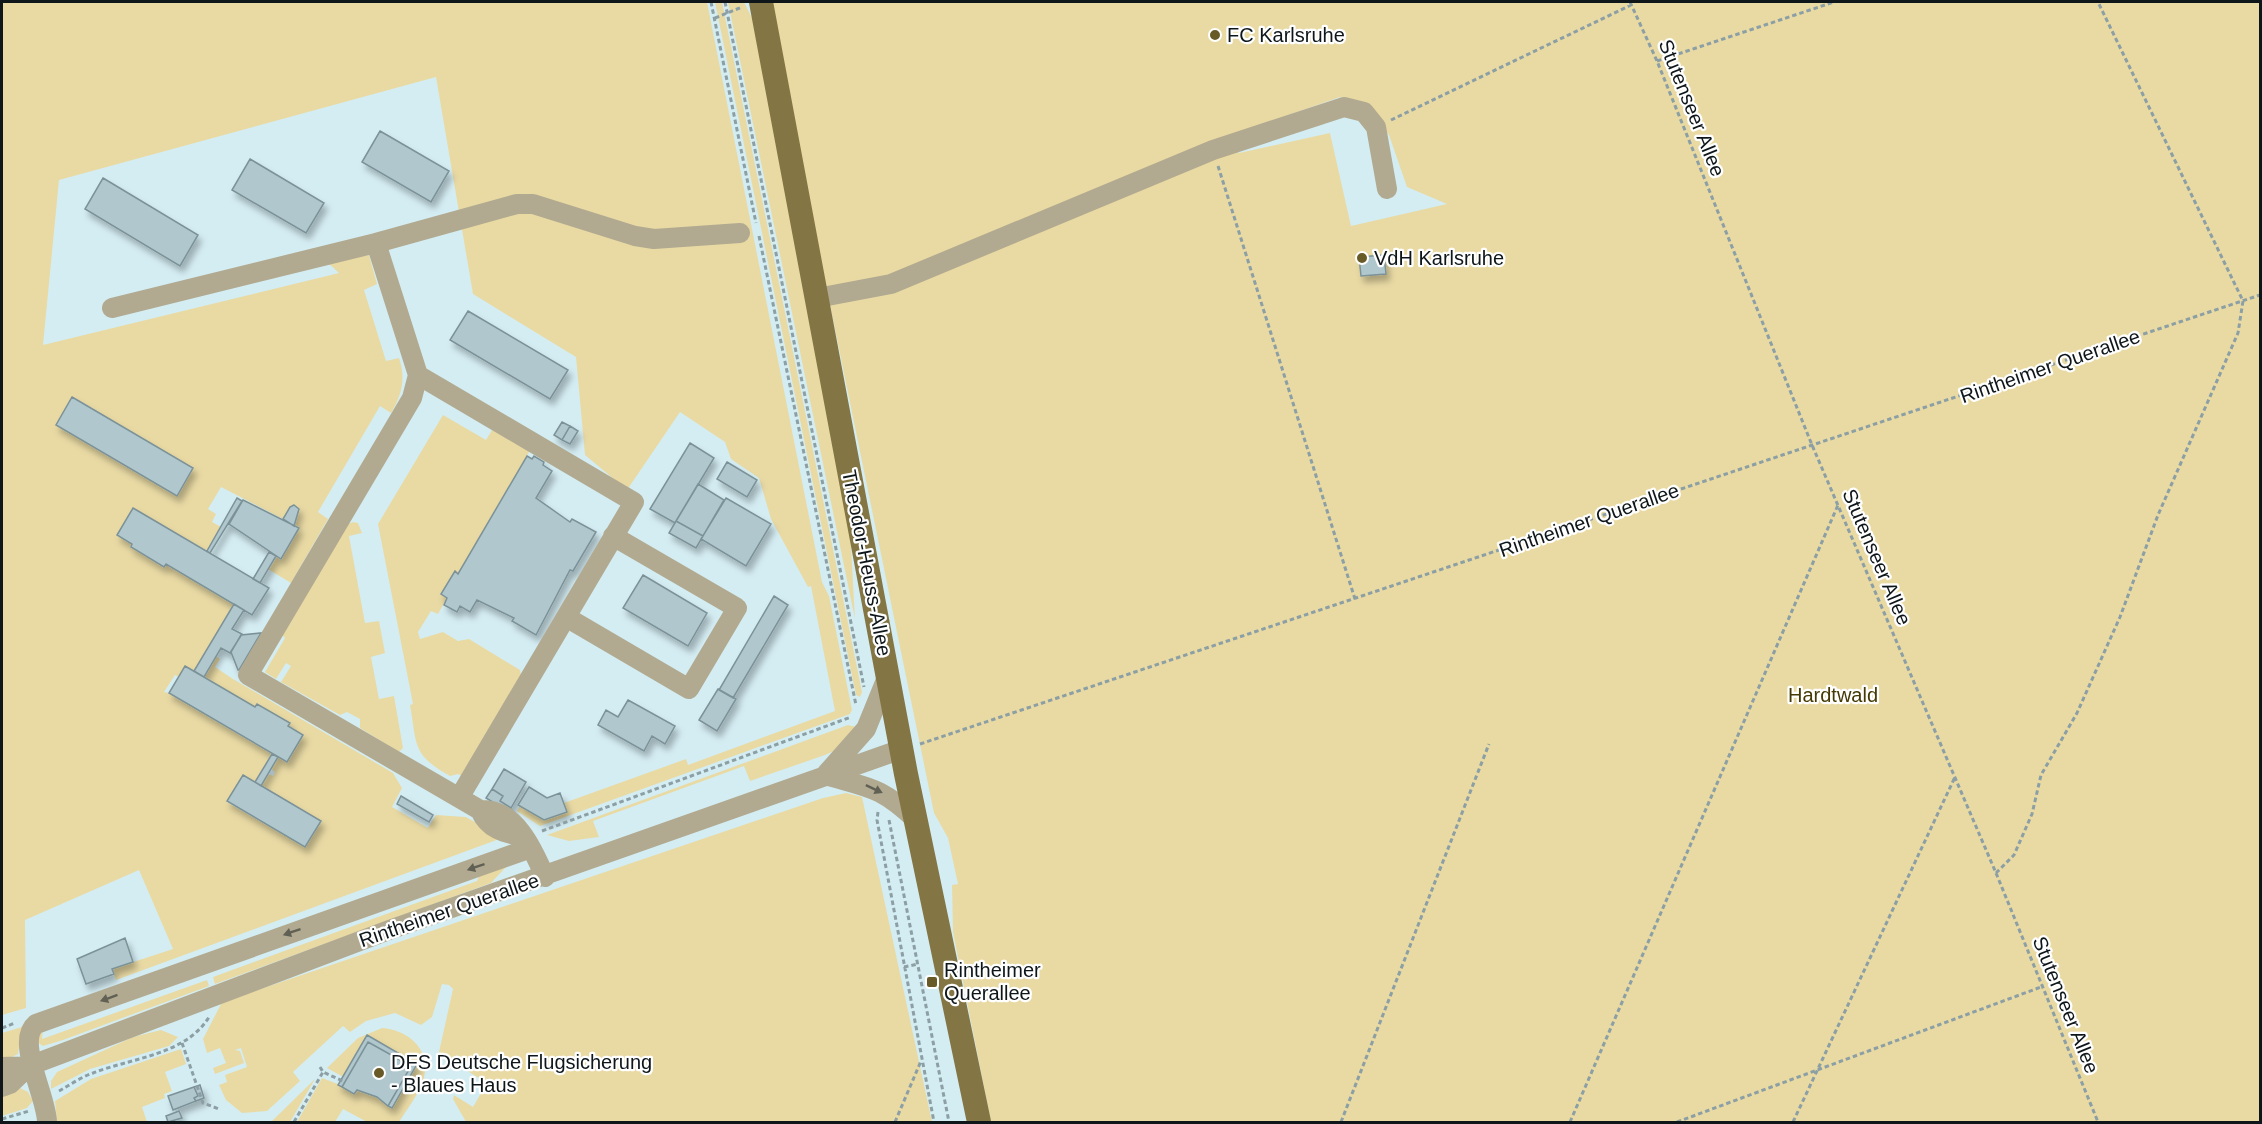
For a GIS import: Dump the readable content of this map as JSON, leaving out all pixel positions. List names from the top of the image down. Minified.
{"streets":{"main road":["Theodor-Heuss-Allee"],"street":["Rintheimer Querallee"],"path":["Stutenseer Allee"]},"crossings":[["Stutenseer Allee","Rintheimer Querallee"],["Rintheimer Querallee","Theodor-Heuss-Allee"]],"parks":["Hardtwald"],"places":{"other":["FC Karlsruhe","VdH Karlsruhe","DFS Deutsche Flugsicherung - Blaues Haus"],"transit":["Rintheimer Querallee"]}}
